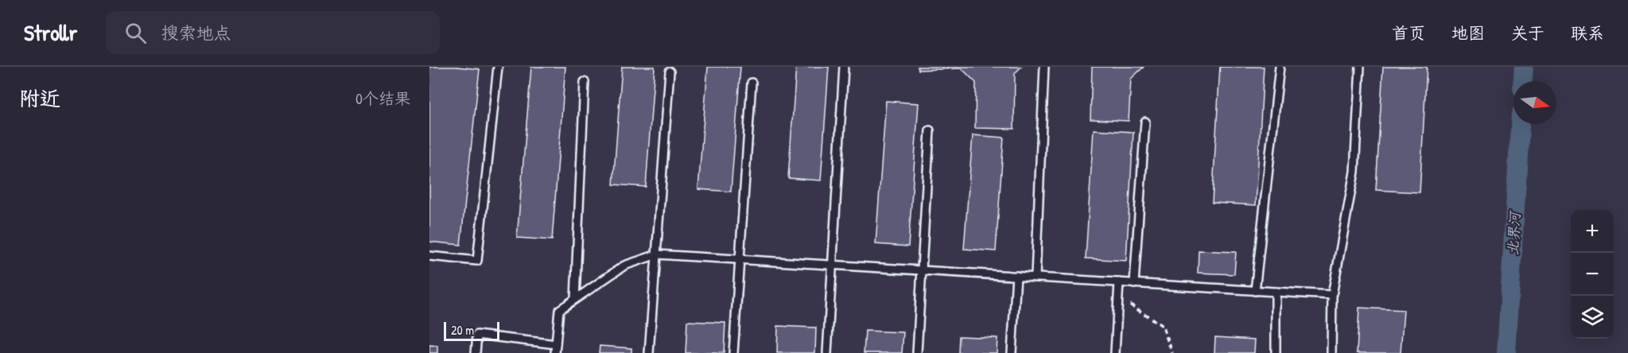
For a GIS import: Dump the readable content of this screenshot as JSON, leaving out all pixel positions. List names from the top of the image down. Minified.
{"water":["北界河"],"scale_bar":"20 m","north":"right","page":{"header":"Strollr","search":"搜索地点","nav":["首页","地图","关于","联系"],"heading":["附近","0个结果"],"map_buttons":["+","−"],"scale":"20 m"}}
